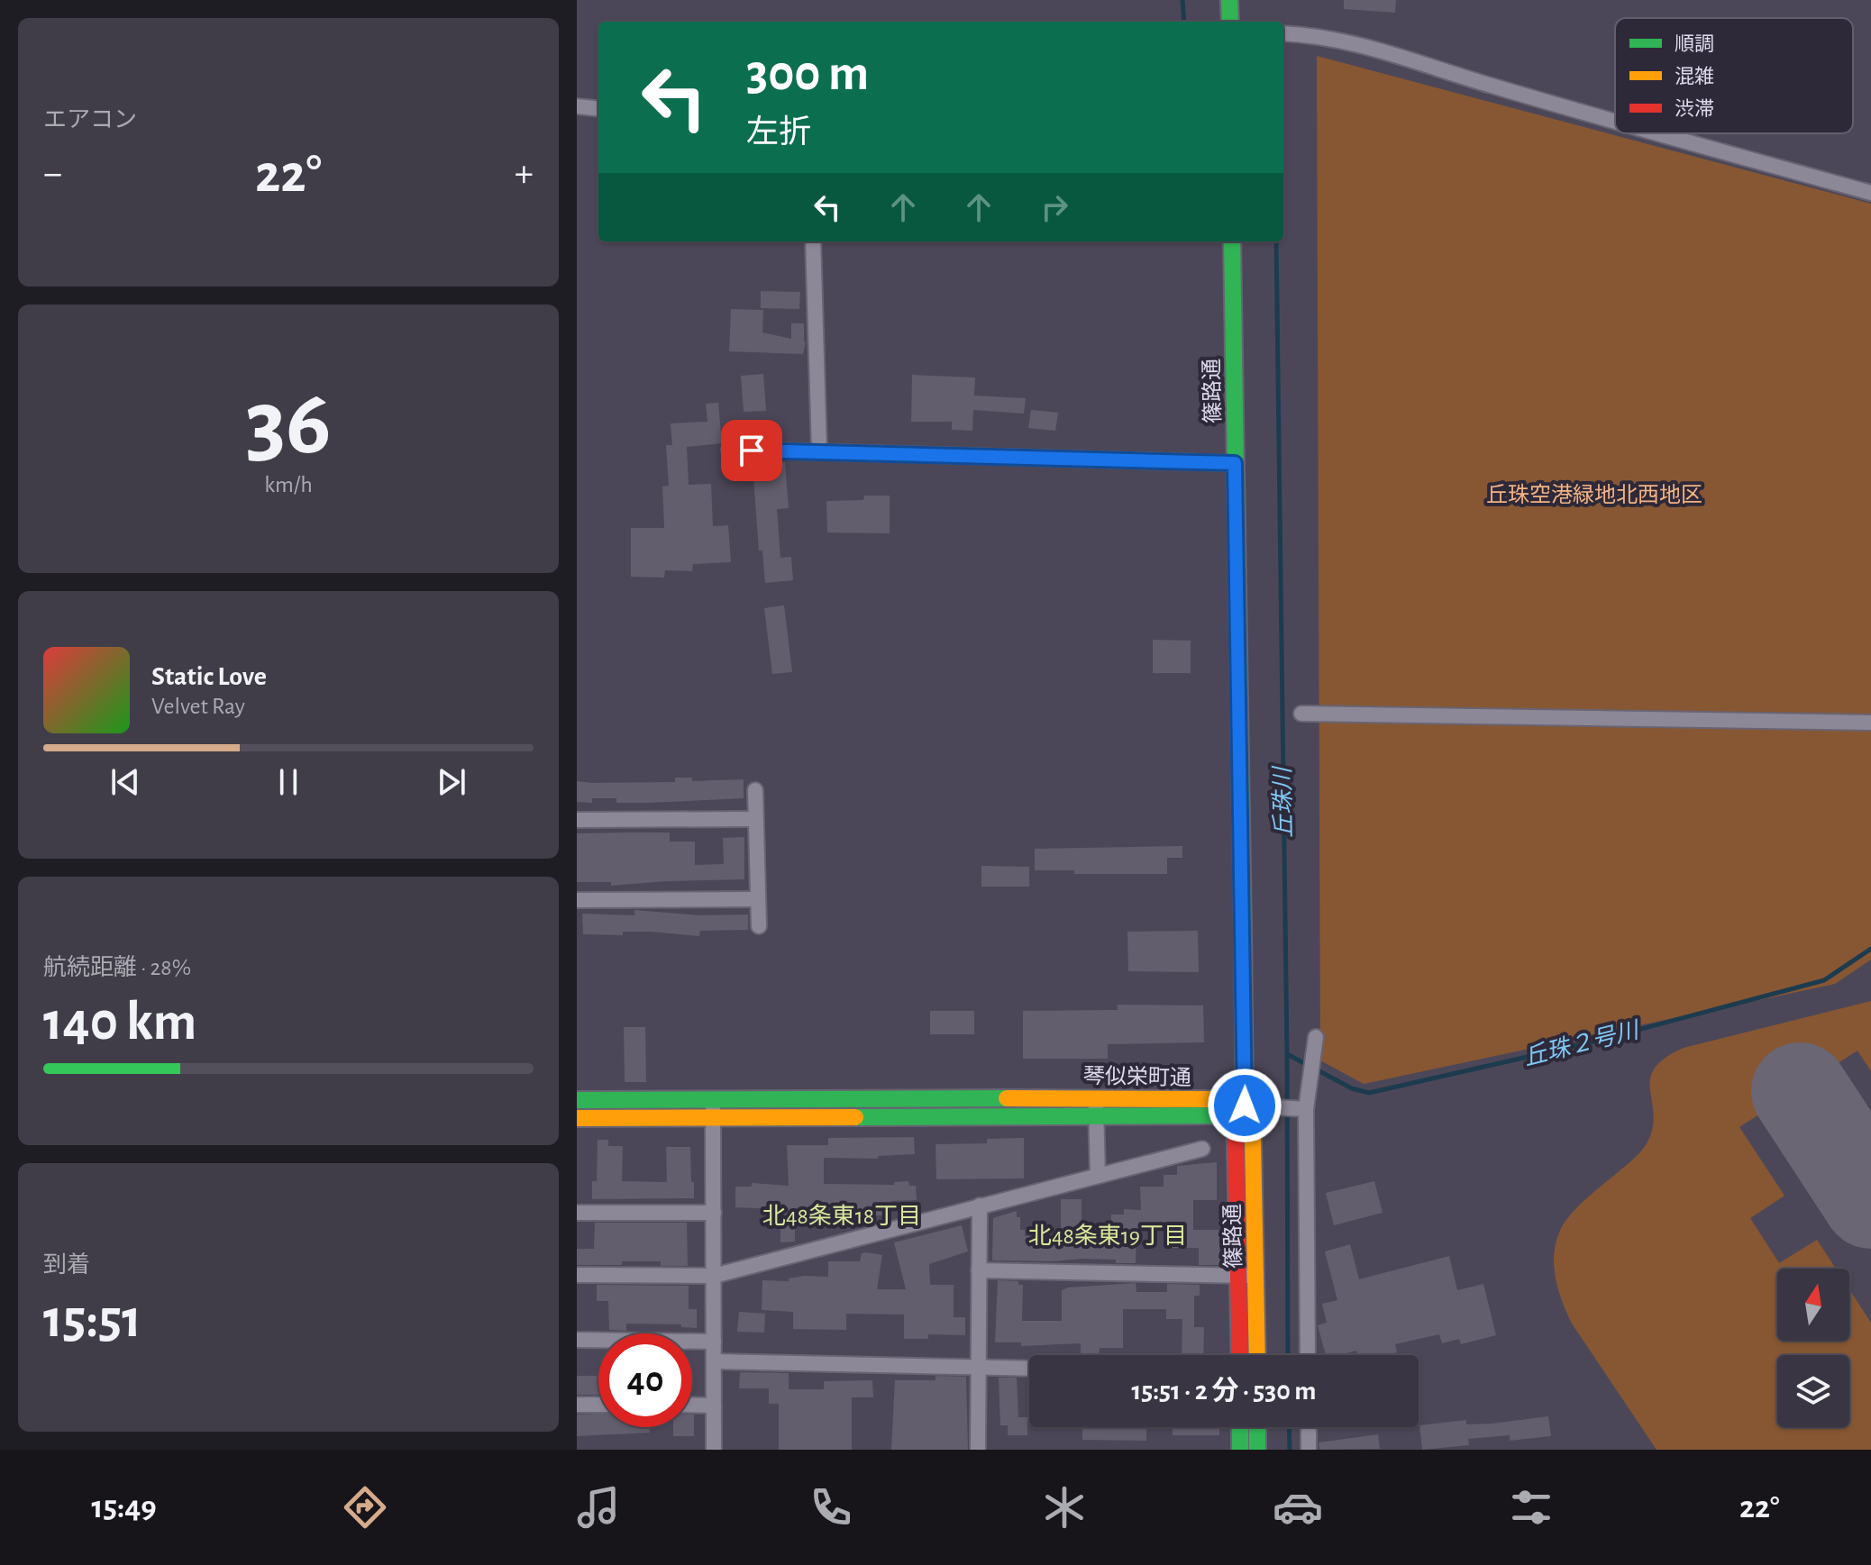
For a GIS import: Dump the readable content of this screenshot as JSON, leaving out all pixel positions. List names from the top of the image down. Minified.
{"streets":{"street":["篠路通","琴似栄町通"]},"crossings":[["篠路通","琴似栄町通"]],"districts":["北48条東18丁目","北48条東19丁目"],"water":["丘珠川","丘珠２号川"],"parks":["丘珠空港緑地北西地区"],"legend":["順調","混雑","渋滞"],"north":"top","page":{"tile":["エアコン",["36","km/h"],["航続距離 · 28%","140 km"],["到着","15:51"]],"turn":["300 m","左折"],"heat":["−","22°","+"],"song":["Static Love","Velvet Ray"],"limit":"40","trip":"15:51 · 2 分 · 530 m","tabs":["15:49","22°"]}}
